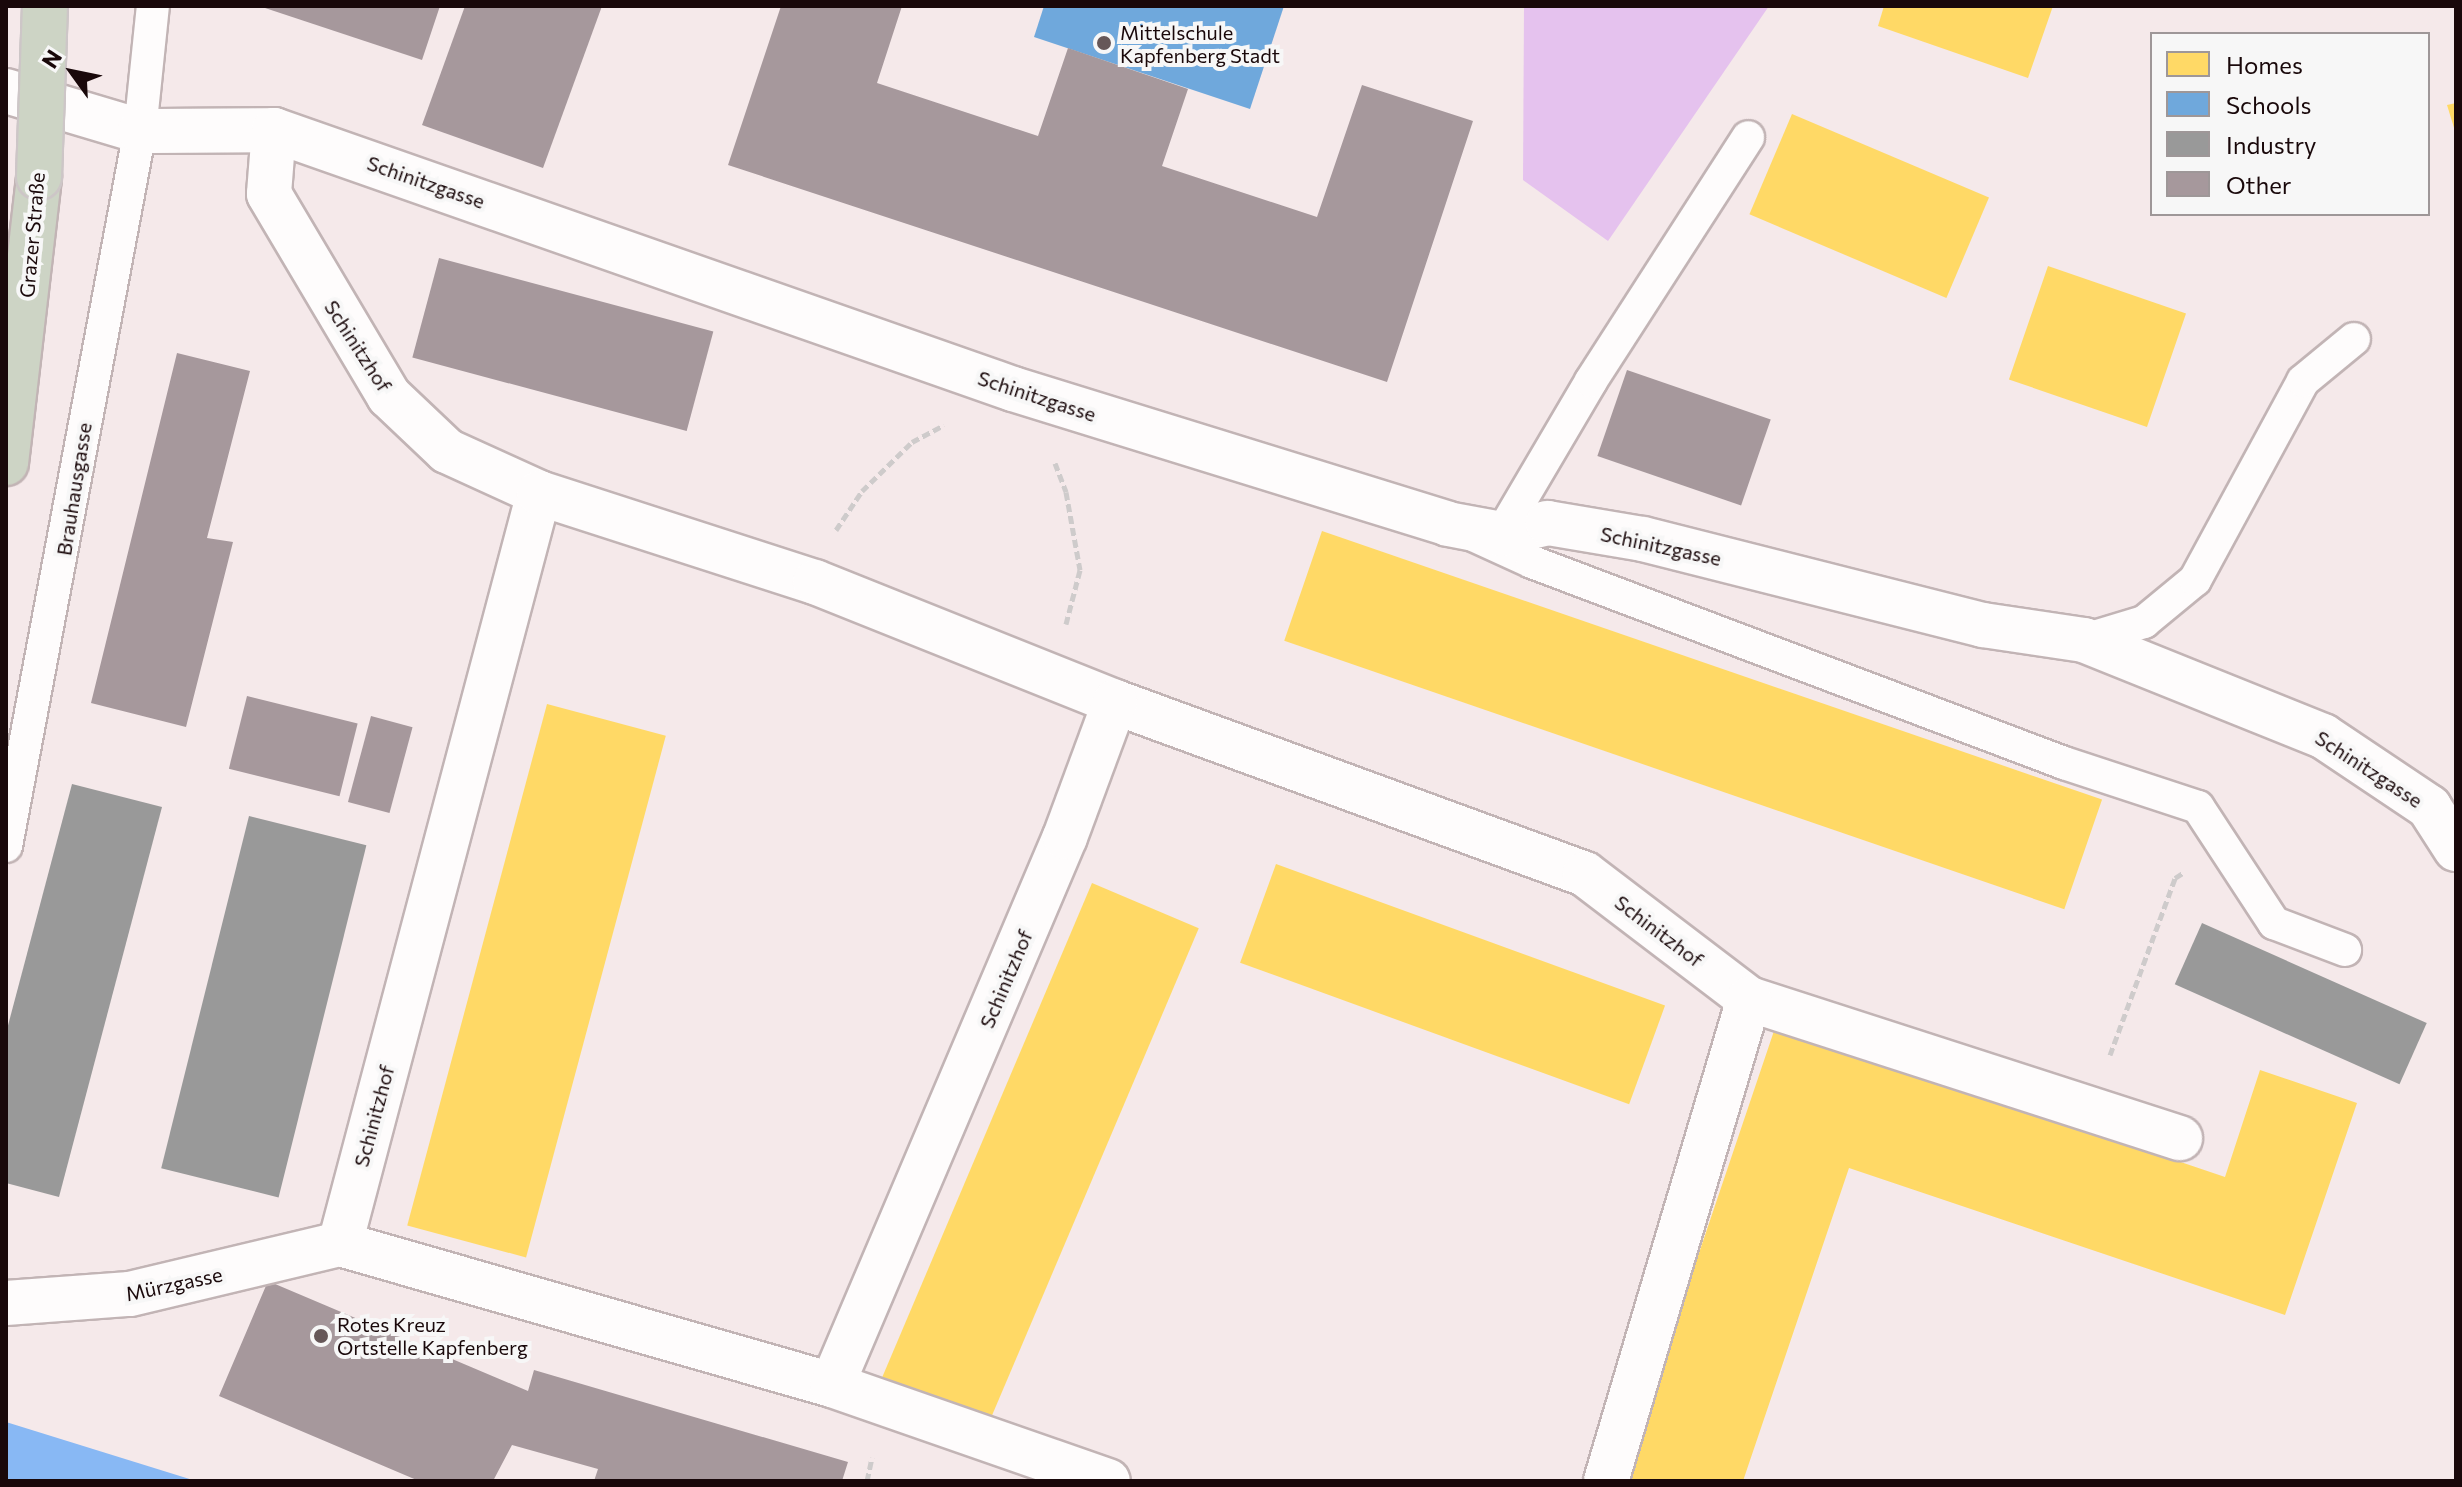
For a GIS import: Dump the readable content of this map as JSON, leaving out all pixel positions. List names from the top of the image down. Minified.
{"streets":{"highway":["Grazer Straße"],"street":["Schinitzgasse","Schinitzhof","Mürzgasse"],"lane":["Brauhausgasse"]},"crossings":[["Schinitzgasse","Schinitzhof"],["Schinitzgasse","Brauhausgasse"],["Schinitzhof","Mürzgasse"]],"places":["Mittelschule Kapfenberg Stadt","Rotes Kreuz Ortstelle Kapfenberg"],"legend":["Homes","Schools","Industry","Other"],"north":"top left"}
